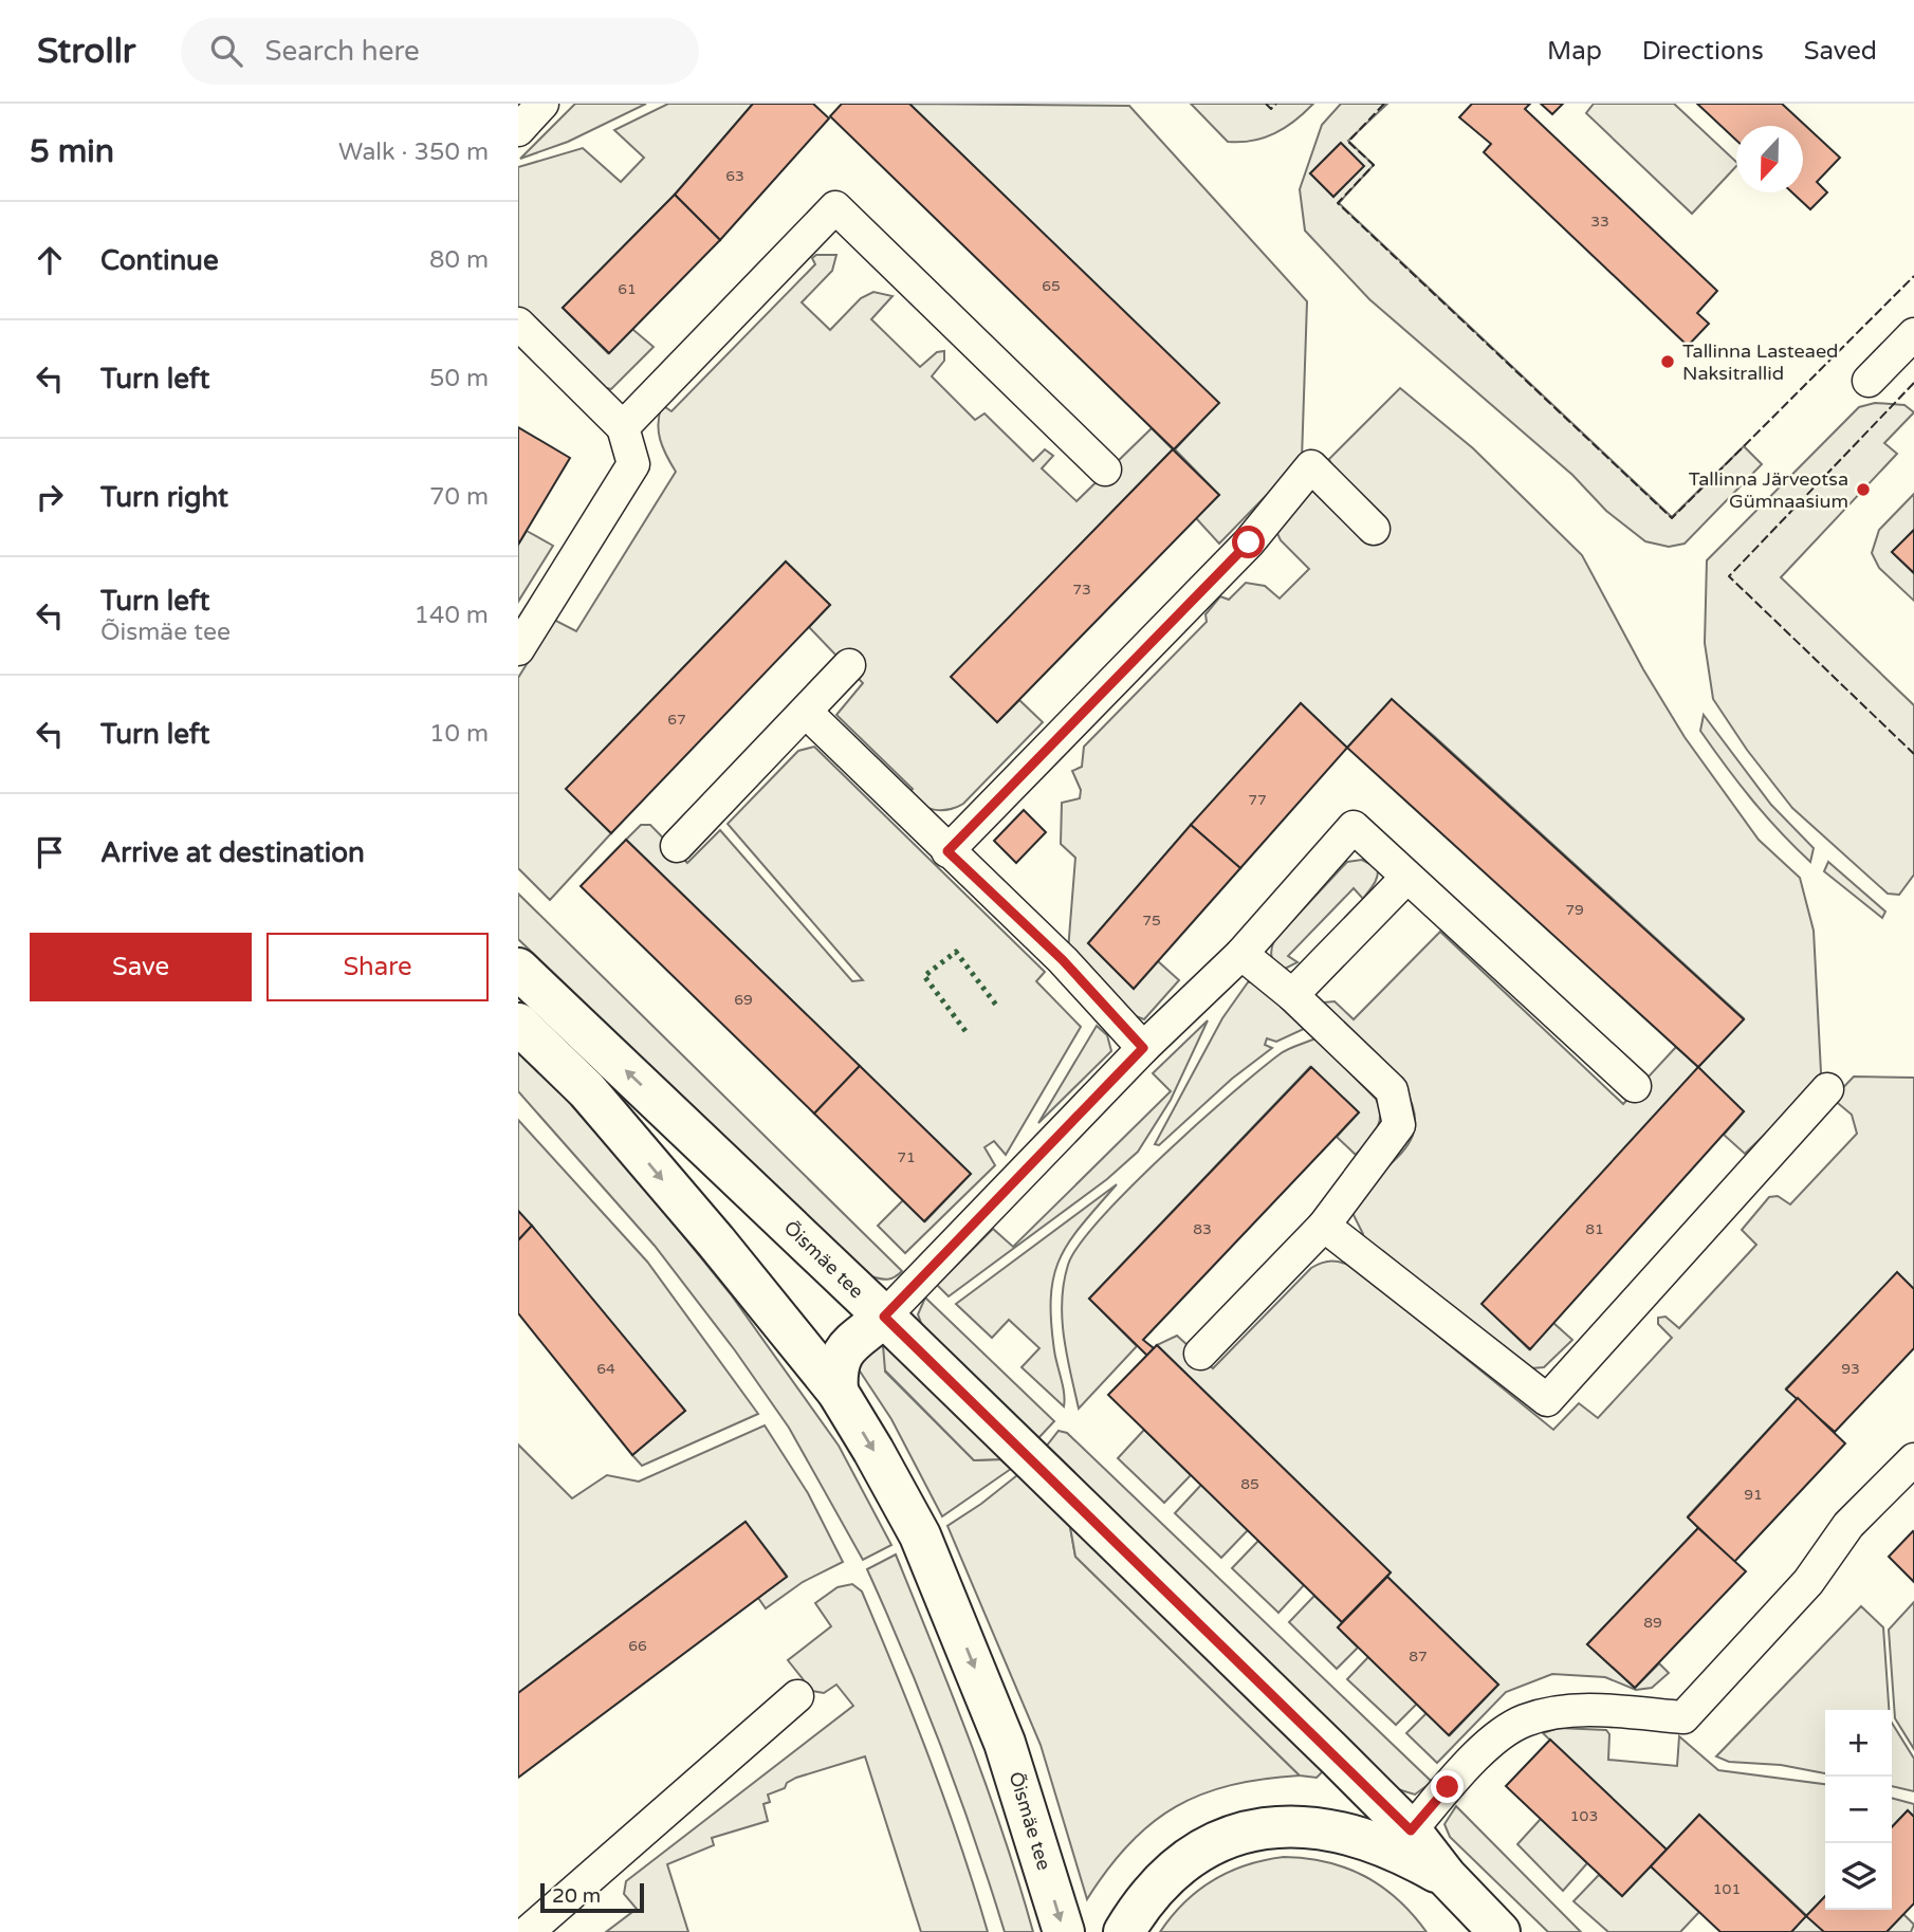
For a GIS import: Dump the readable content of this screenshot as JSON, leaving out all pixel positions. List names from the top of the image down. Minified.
{"streets":{"main road":["Õismäe tee"]},"places":["Tallinna Lasteaed Naksitrallid","Tallinna Järveotsa Gümnaasium"],"house_numbers":["63","33","65","61","73","67","77","79","75","69","71","83","81","64","93","85","91","89","66","87","103","101"],"scale_bar":"20 m","north":"bottom","page":{"header":"Strollr","search":"Search here","nav":["Map","Directions","Saved"],"heading":["5 min","Walk · 350 m"],"list":[["Continue","80 m"],["Turn left","50 m"],["Turn right","70 m"],["Turn left","Õismäe tee","140 m"],["Turn left","10 m"],"Arrive at destination"],"buttons":["Save","Share"],"map_buttons":["+","−"],"scale":"20 m"}}
